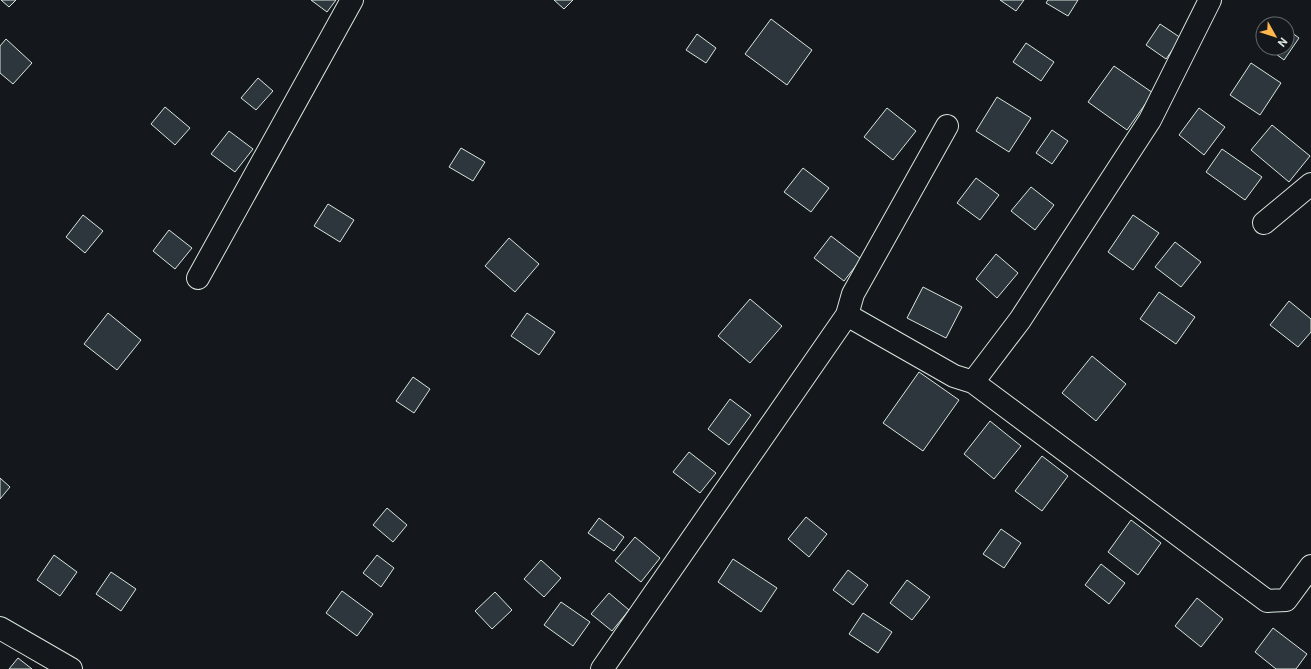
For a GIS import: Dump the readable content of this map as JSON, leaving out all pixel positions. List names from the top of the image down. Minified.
{"north":"bottom right"}
